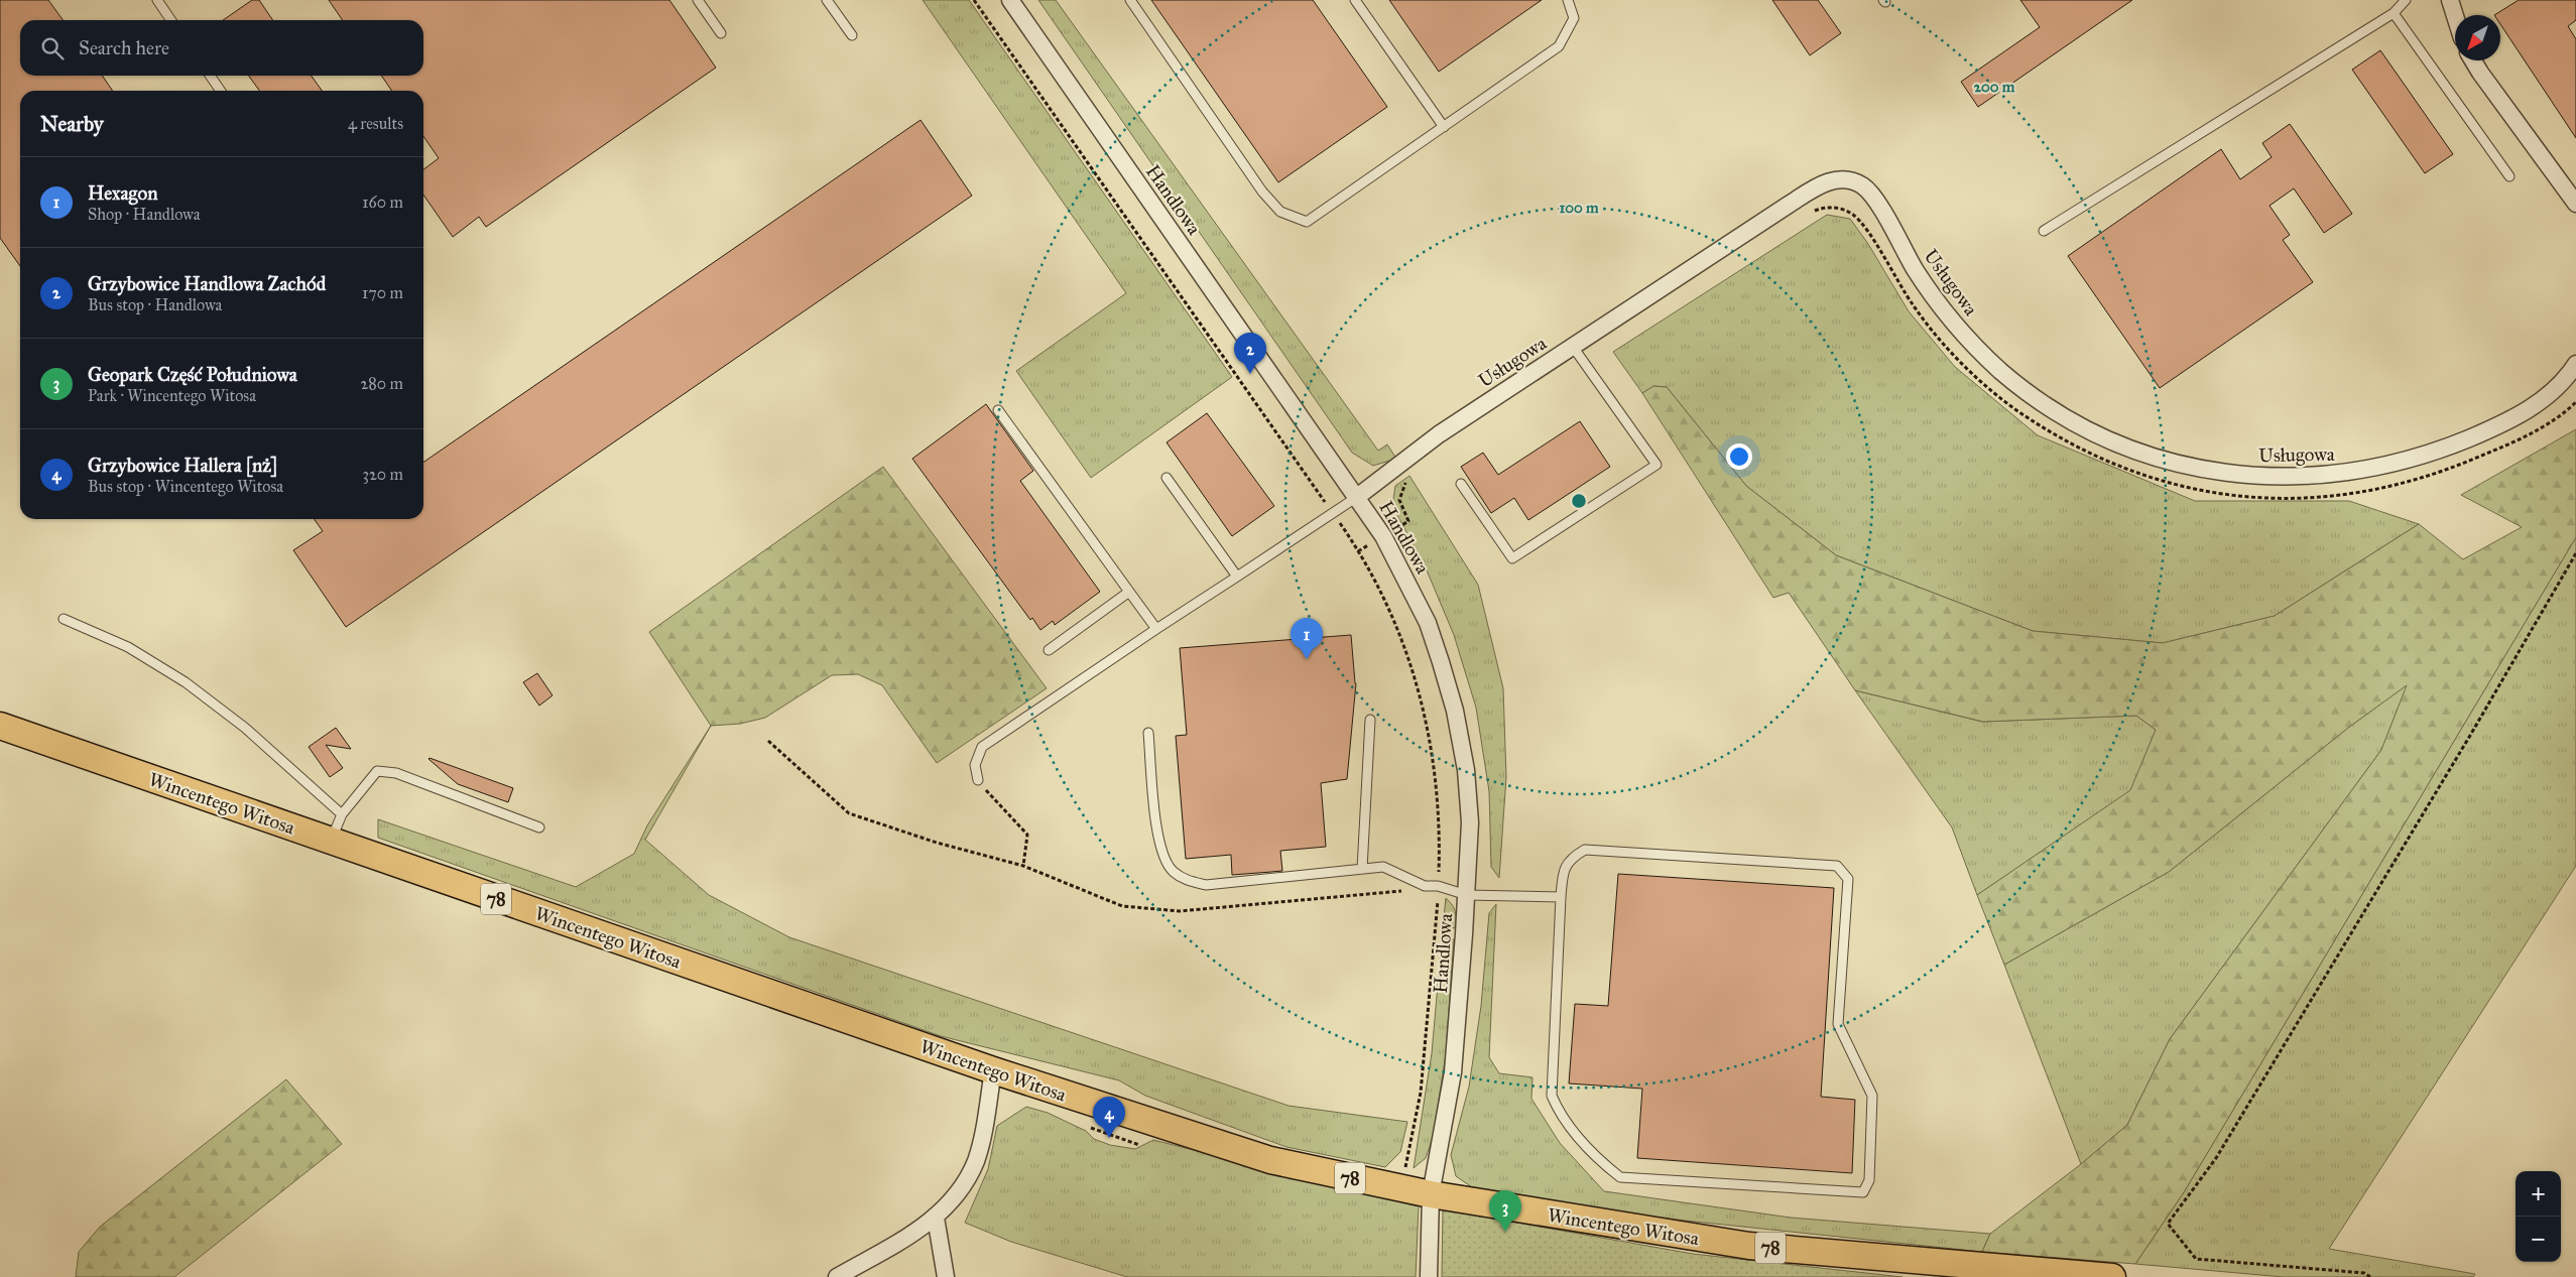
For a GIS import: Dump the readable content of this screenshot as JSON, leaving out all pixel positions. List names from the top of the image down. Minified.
{"streets":{"main road":["Wincentego Witosa","78"],"street":["Handlowa","Usługowa"]},"crossings":[["Handlowa","Usługowa"],["Handlowa","Wincentego Witosa"]],"north":"bottom left","page":{"search":"Search here","heading":["Nearby","4 results"],"list":[{"mark":"1","name":"Hexagon","note":"Shop · Handlowa","value":"160 m"},{"mark":"2","name":"Grzybowice Handlowa Zachód","note":"Bus stop · Handlowa","value":"170 m"},{"mark":"3","name":"Geopark Część Południowa","note":"Park · Wincentego Witosa","value":"280 m"},{"mark":"4","name":"Grzybowice Hallera [nż]","note":"Bus stop · Wincentego Witosa","value":"320 m"}],"pins":["2","1","4","3"],"map_buttons":["+","−"]},"rings":["200 m","100 m"]}
